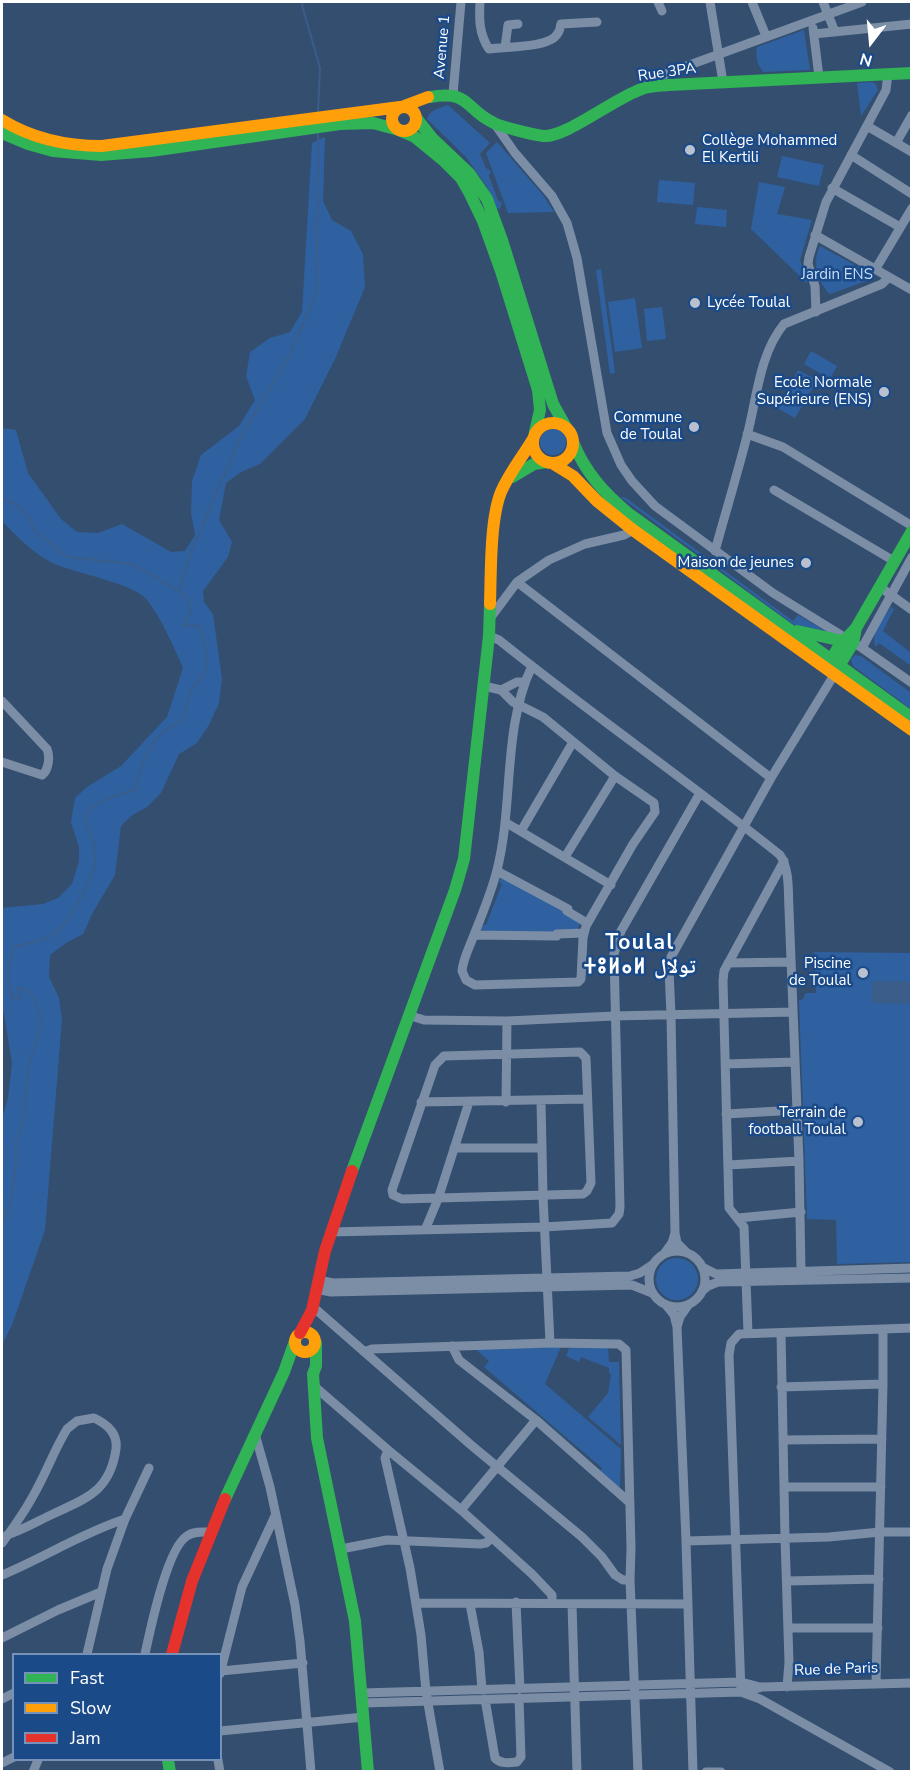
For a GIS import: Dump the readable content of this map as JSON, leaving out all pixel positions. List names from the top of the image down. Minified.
{"streets":{"main road":["Rue 3PA"],"street":["Avenue 1","Rue de Paris"]},"crossings":[["Avenue 1","Rue 3PA"]],"districts":["Toulal ⵜⵓⵍⴰⵍ تولال"],"parks":["Jardin ENS"],"places":["Collège Mohammed El Kertili","Lycée Toulal","Ecole Normale Supérieure (ENS)","Commune de Toulal","Maison de jeunes","Piscine de Toulal","Terrain de football Toulal"],"legend":["Fast","Slow","Jam"],"north":"bottom"}
